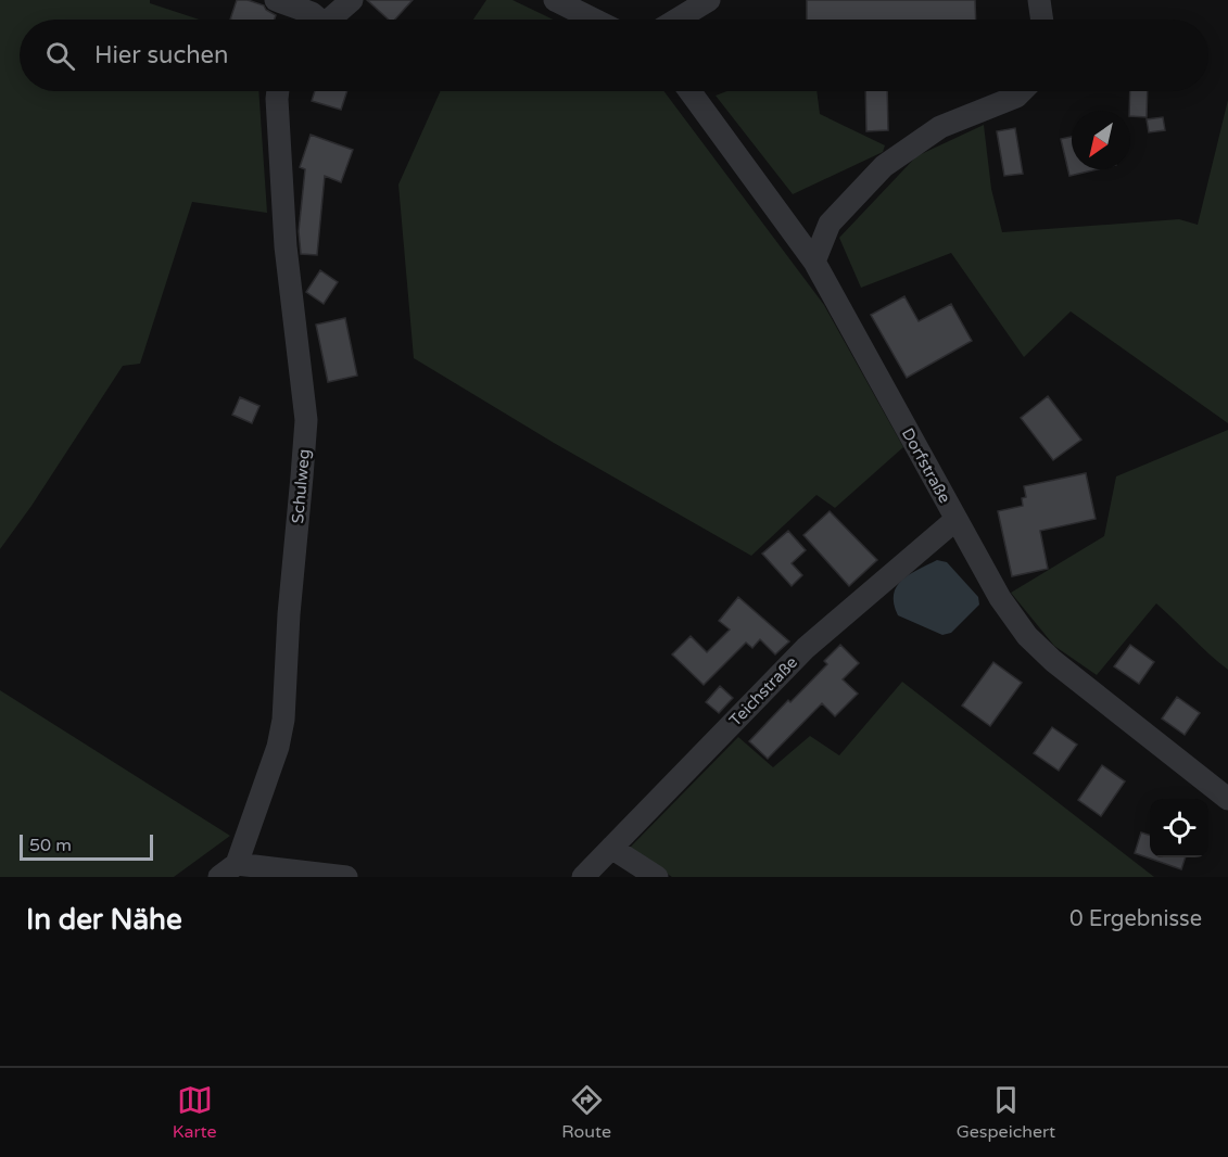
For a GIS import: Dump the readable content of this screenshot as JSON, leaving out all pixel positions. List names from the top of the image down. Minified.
{"streets":{"street":["Dorfstraße","Schulweg","Teichstraße"]},"crossings":[["Dorfstraße","Teichstraße"]],"scale_bar":"50 m","north":"bottom left","page":{"search":"Hier suchen","scale":"50 m","heading":["In der Nähe","0 Ergebnisse"],"nav":["Karte","Route","Gespeichert"]}}
